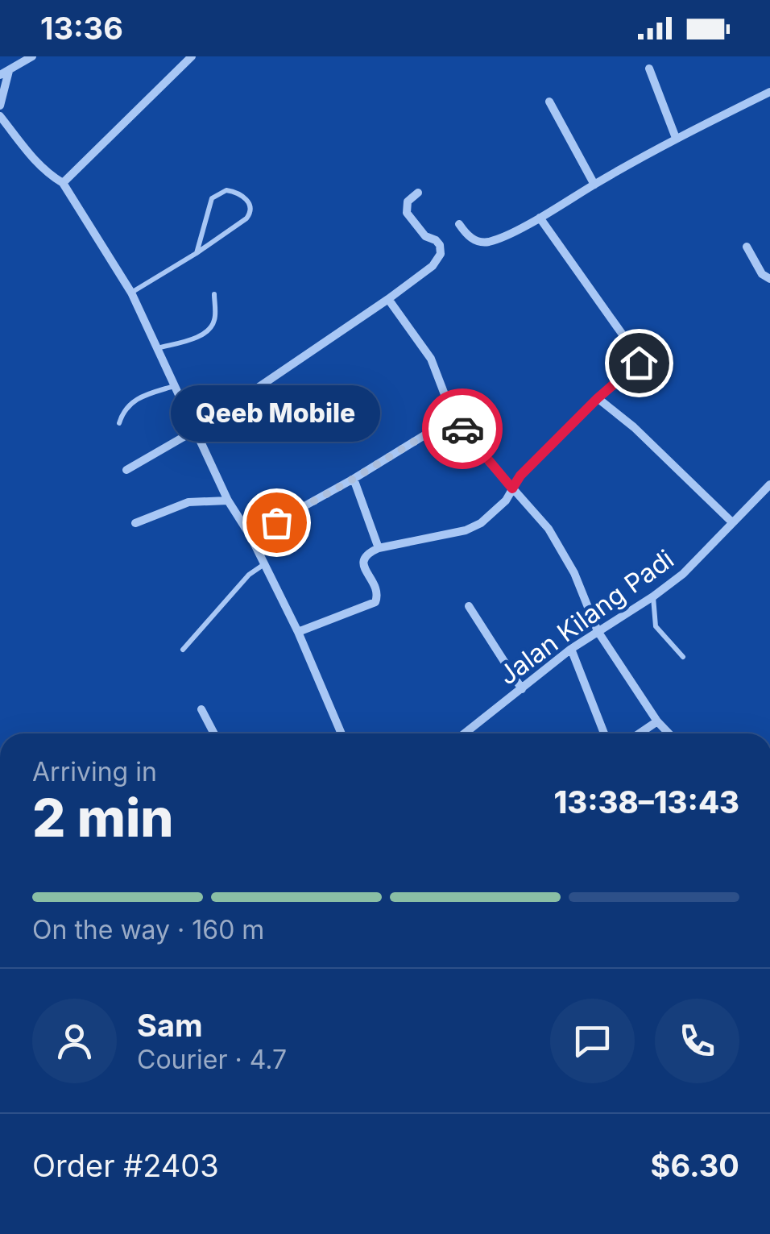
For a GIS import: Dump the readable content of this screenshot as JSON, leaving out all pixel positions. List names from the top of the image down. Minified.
{"streets":{"street":["Jalan Kilang Padi"]},"places":["Qeeb Mobile"],"page":{"status":"13:36","bubble":"Qeeb Mobile","heading":["2 min","Arriving in","13:38–13:43"],"panel":["Sam","Courier · 4.7","Order #2403","$6.30"],"bar":"On the way · 160 m"}}
